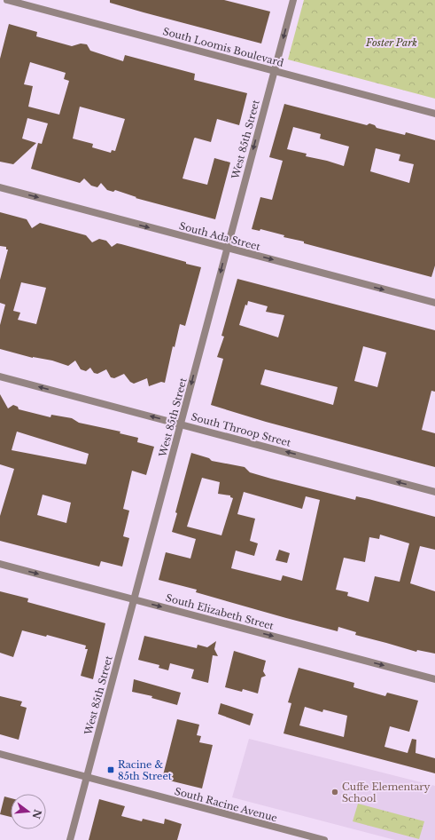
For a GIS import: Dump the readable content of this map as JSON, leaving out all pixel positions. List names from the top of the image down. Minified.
{"streets":{"street":["South Loomis Boulevard","West 85th Street","South Ada Street","South Throop Street","South Elizabeth Street","South Racine Avenue"]},"crossings":[["South Loomis Boulevard","West 85th Street"],["West 85th Street","South Ada Street"],["West 85th Street","South Throop Street"],["West 85th Street","South Elizabeth Street"],["West 85th Street","South Racine Avenue"]],"one_way":["West 85th Street","South Ada Street","South Throop Street","South Elizabeth Street"],"parks":["Foster Park"],"places":{"transit":["Racine & 85th Street"],"other":["Cuffe Elementary School"]},"north":"right"}
